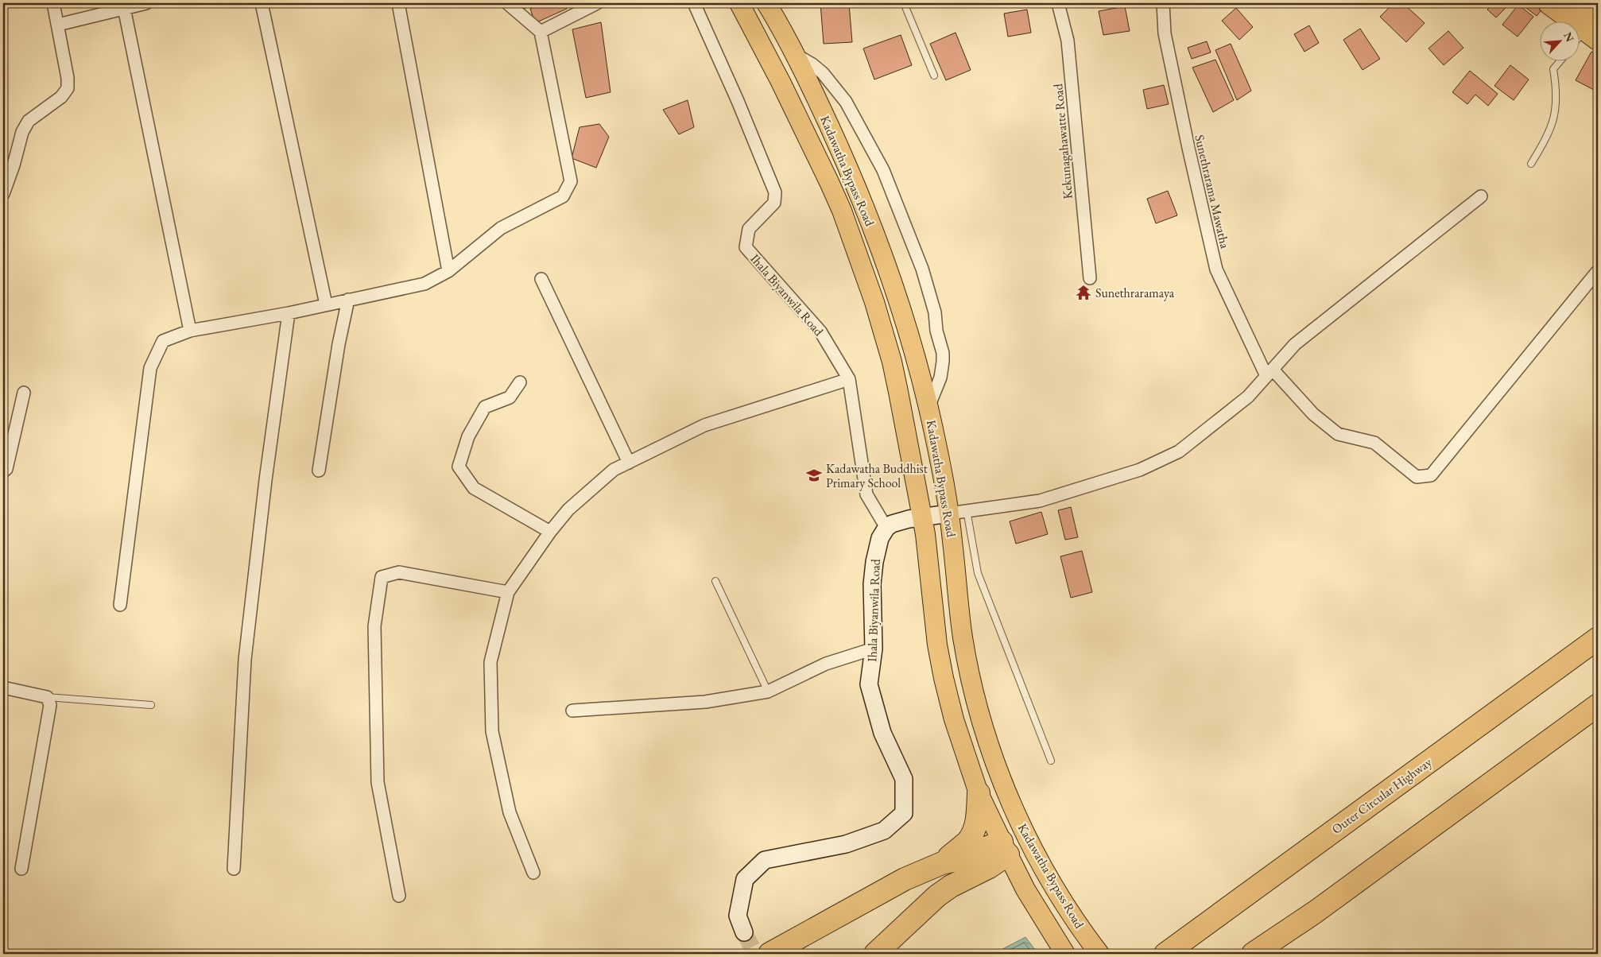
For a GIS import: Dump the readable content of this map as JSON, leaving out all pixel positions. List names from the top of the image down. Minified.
{"streets":{"highway":["Outer Circular Highway"],"main road":["Kadawatha Bypass Road"],"street":["Kekunagahawatte Road","Sunethrarama Mawatha","Ihala Biyanwila Road"]},"places":{"temple":["Sunethraramaya"],"school or university":["Kadawatha Buddhist Primary School"]},"north":"top right"}
